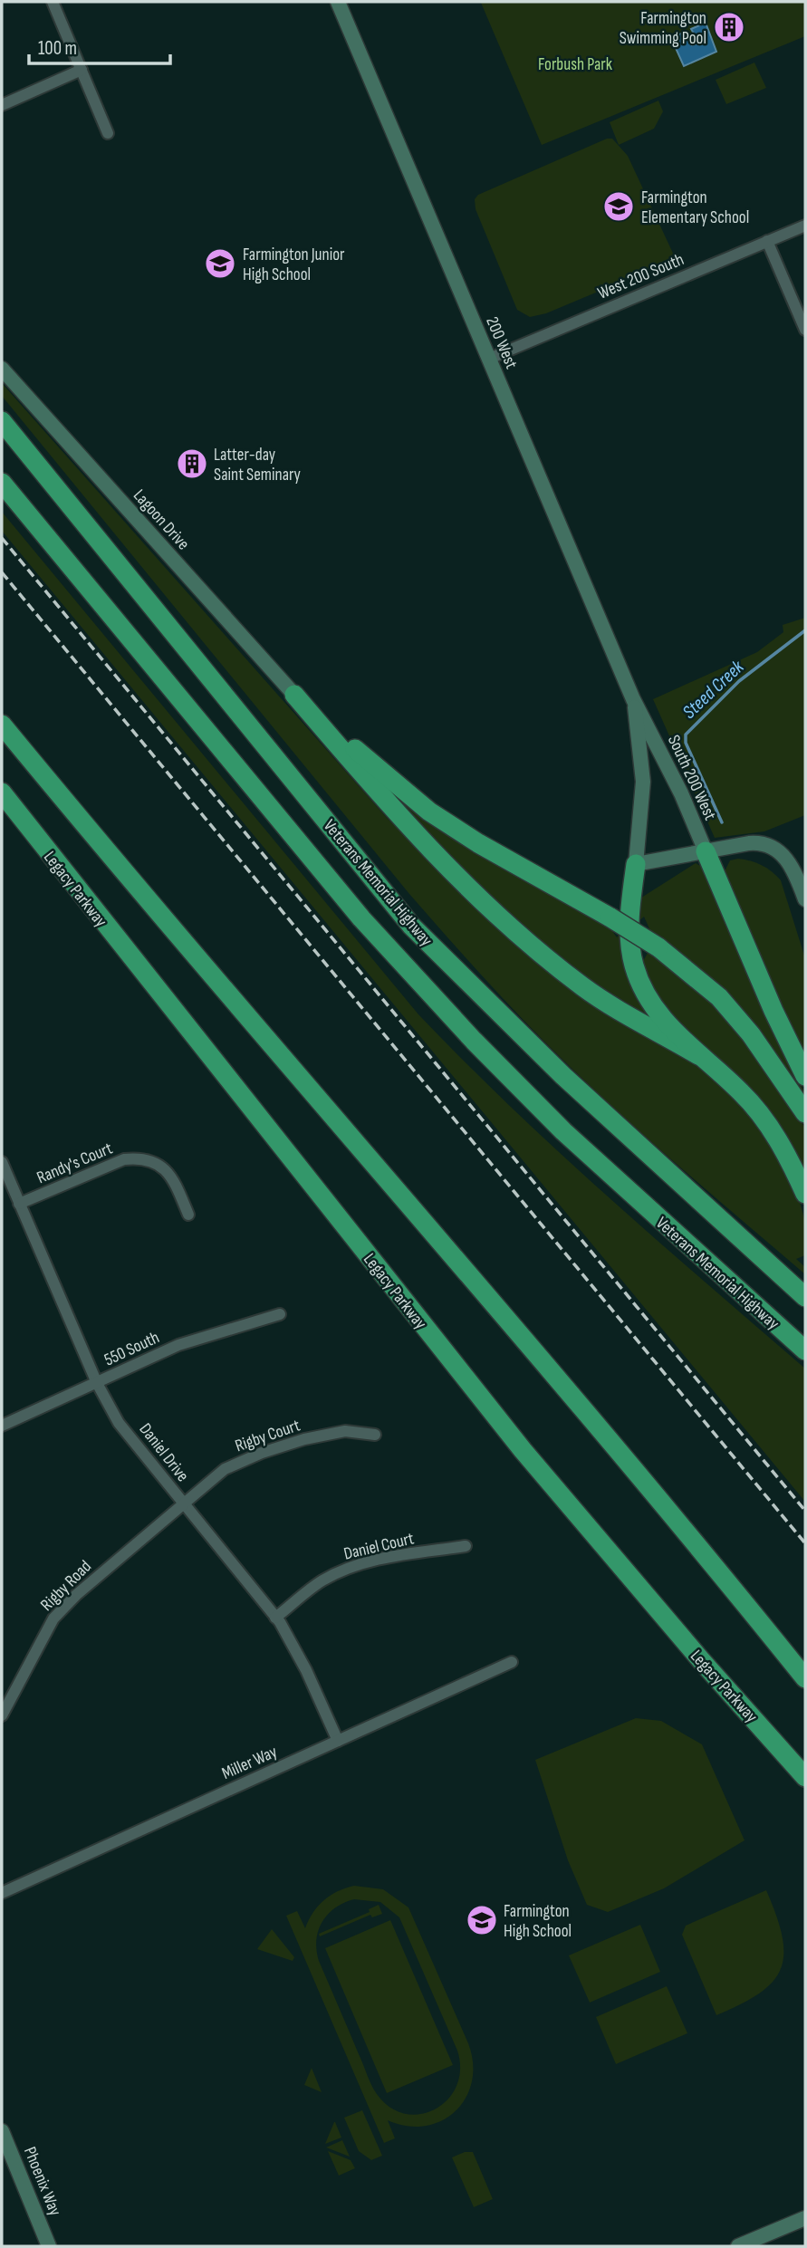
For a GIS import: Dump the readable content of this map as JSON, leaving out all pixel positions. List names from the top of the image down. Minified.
{"streets":{"highway":["Veterans Memorial Highway","Legacy Parkway"],"main road":["200 West","Lagoon Drive","South 200 West","Phoenix Way"],"street":["West 200 South","Randy's Court","550 South","Rigby Court","Daniel Drive","Daniel Court","Rigby Road","Miller Way"]},"crossings":[["West 200 South","200 West"],["200 West","South 200 West"],["Randy's Court","Daniel Drive"],["550 South","Daniel Drive"],["Rigby Court","Daniel Drive"],["Rigby Court","Rigby Road"],["Daniel Drive","Daniel Court"],["Daniel Drive","Rigby Road"],["Daniel Drive","Miller Way"]],"water":["Steed Creek"],"parks":["Forbush Park"],"places":{"building":["Farmington Swimming Pool","Latter-day Saint Seminary"],"school or university":["Farmington Elementary School","Farmington Junior High School","Farmington High School"]},"scale_bar":"100 m"}
